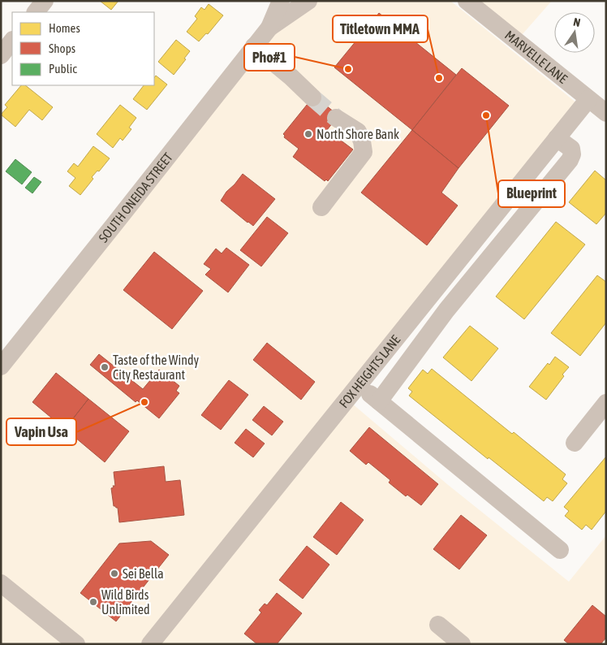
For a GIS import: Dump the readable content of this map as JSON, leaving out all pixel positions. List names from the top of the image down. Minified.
{"streets":{"street":["MARVELLE LANE","SOUTH ONEIDA STREET","FOX HEIGHTS LANE"]},"crossings":[["MARVELLE LANE","FOX HEIGHTS LANE"]],"places":["Pho#1","Titletown MMA","Blueprint","North Shore Bank","Taste of the Windy City Restaurant","Vapin Usa","Sei Bella","Wild Birds Unlimited"],"legend":["Homes","Shops","Public"],"north":"top"}
